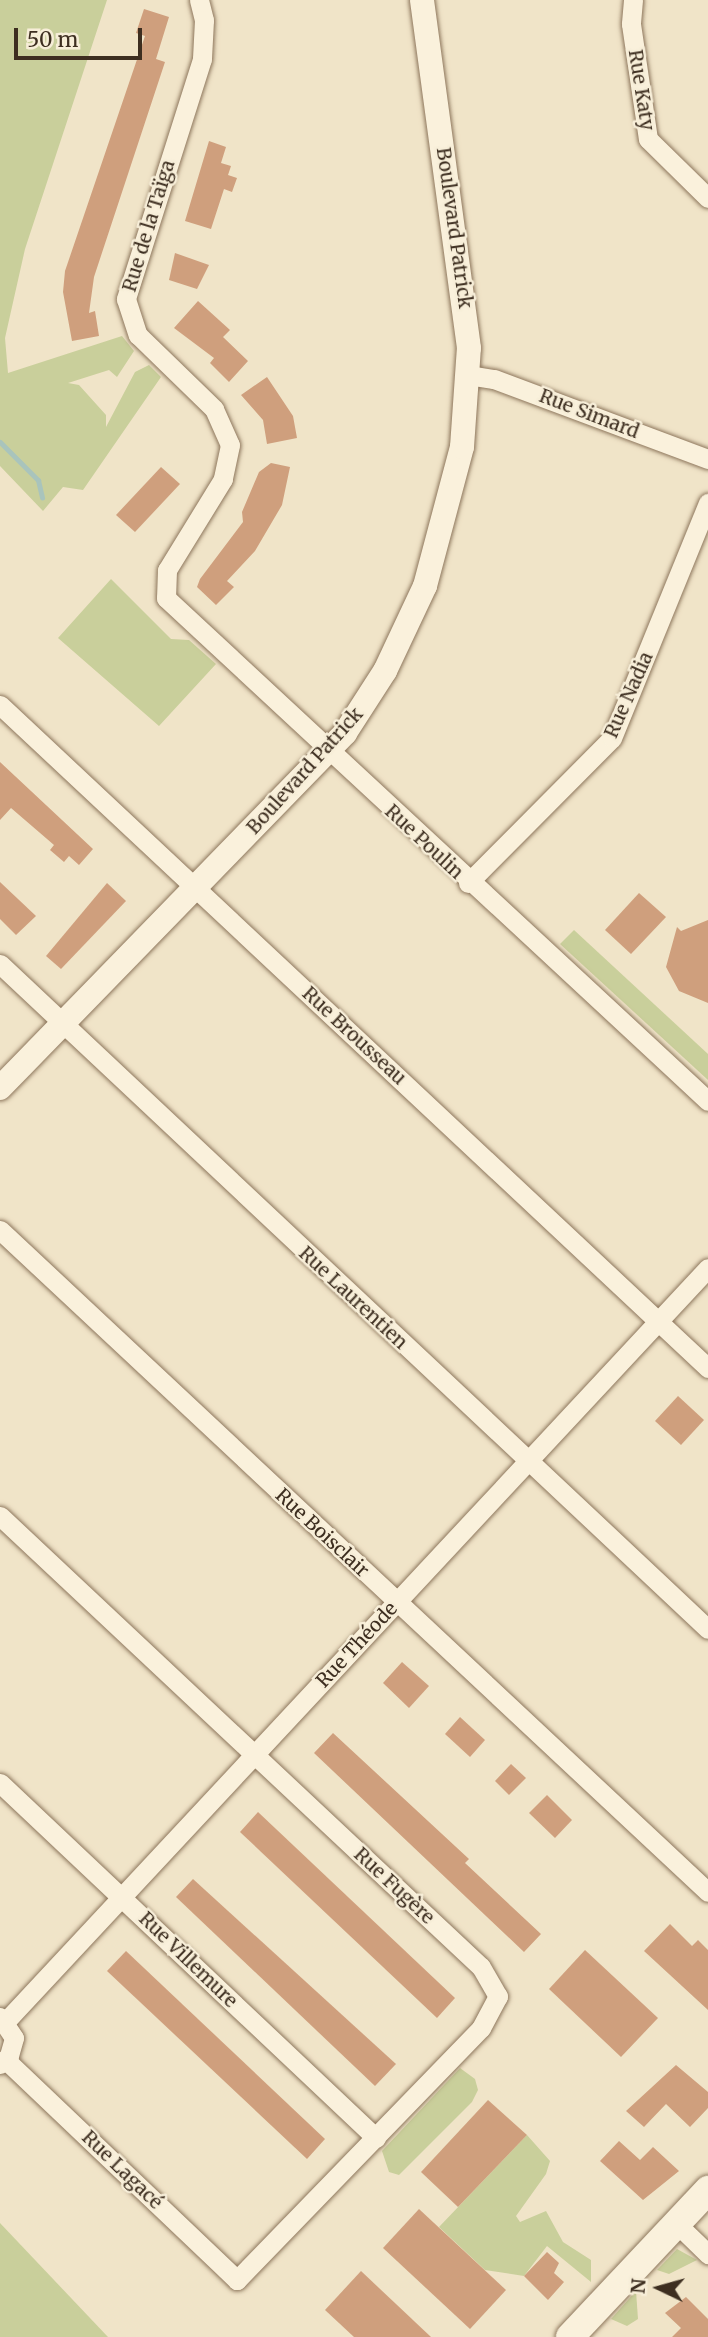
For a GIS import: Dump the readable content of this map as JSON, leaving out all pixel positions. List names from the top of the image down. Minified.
{"streets":{"street":["Rue Katy","Rue de la Taïga","Boulevard Patrick","Rue Simard","Rue Nadia","Rue Poulin","Rue Brousseau","Rue Laurentien","Rue Boisclair","Rue Théode","Rue Fugère","Rue Villemure","Rue Lagacé"]},"crossings":[["Rue de la Taïga","Rue Poulin"],["Boulevard Patrick","Rue Simard"],["Boulevard Patrick","Rue Poulin"],["Boulevard Patrick","Rue Brousseau"],["Boulevard Patrick","Rue Laurentien"],["Rue Nadia","Rue Poulin"],["Rue Brousseau","Rue Théode"],["Rue Laurentien","Rue Théode"],["Rue Boisclair","Rue Théode"],["Rue Théode","Rue Fugère"],["Rue Théode","Rue Villemure"],["Rue Fugère","Rue Villemure"],["Rue Fugère","Rue Lagacé"]],"scale_bar":"50 m","north":"left"}
